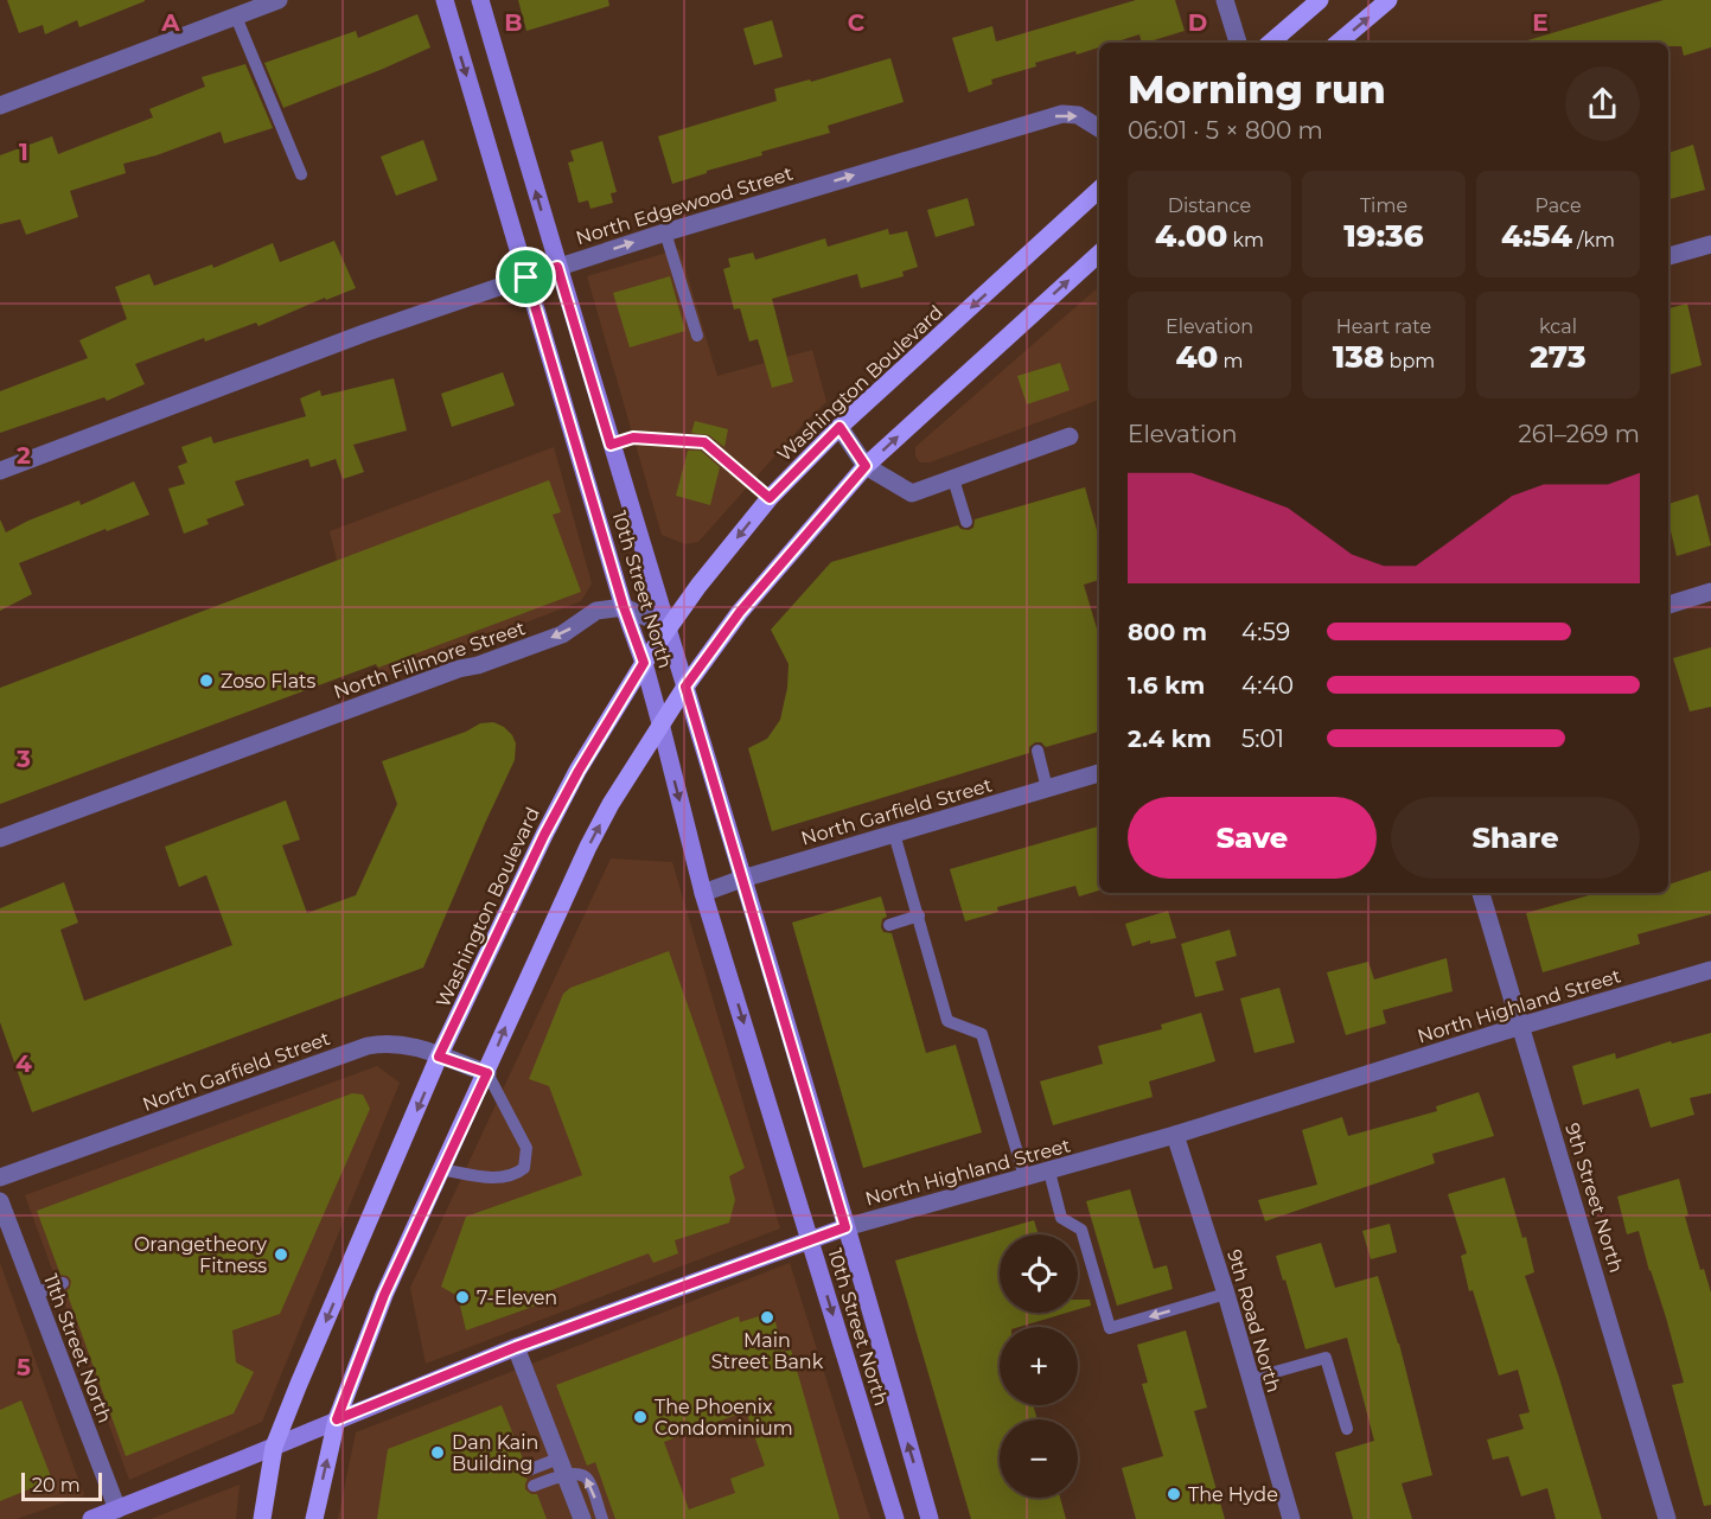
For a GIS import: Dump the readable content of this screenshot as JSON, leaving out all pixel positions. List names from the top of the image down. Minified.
{"streets":{"main road":["Washington Boulevard","10th Street North","North Highland Street"],"street":["North Edgewood Street","North Fillmore Street","North Garfield Street","9th Street North","9th Road North","11th Street North"]},"crossings":[["North Edgewood Street","10th Street North"],["Washington Boulevard","10th Street North"],["Washington Boulevard","North Garfield Street"],["Washington Boulevard","North Highland Street"],["10th Street North","North Fillmore Street"],["10th Street North","North Garfield Street"],["10th Street North","North Highland Street"],["North Highland Street","9th Street North"],["North Highland Street","9th Road North"],["North Highland Street","11th Street North"]],"one_way":["North Edgewood Street","North Fillmore Street"],"places":["Zoso Flats","Orangetheory Fitness","7-Eleven","Main Street Bank","The Phoenix Condominium","Dan Kain Building","The Hyde"],"scale_bar":"20 m","page":{"heading":["Morning run","06:01 · 5 × 800 m"],"stats":[["Distance","4.00 km"],["Time","19:36"],["Pace","4:54 /km"],["Elevation","40 m"],["Heart rate","138 bpm"],["kcal","273"]],"chart":["Elevation","261–269 m"],"list":[{"name":"800 m","note":"4:59"},{"name":"1.6 km","note":"4:40"},{"name":"2.4 km","note":"5:01"}],"buttons":["Save","Share"],"map_buttons":["+","−"],"scale":"20 m"},"grid":{"columns":["A","B","C","D","E"],"rows":["1","2","3","4","5"]}}
